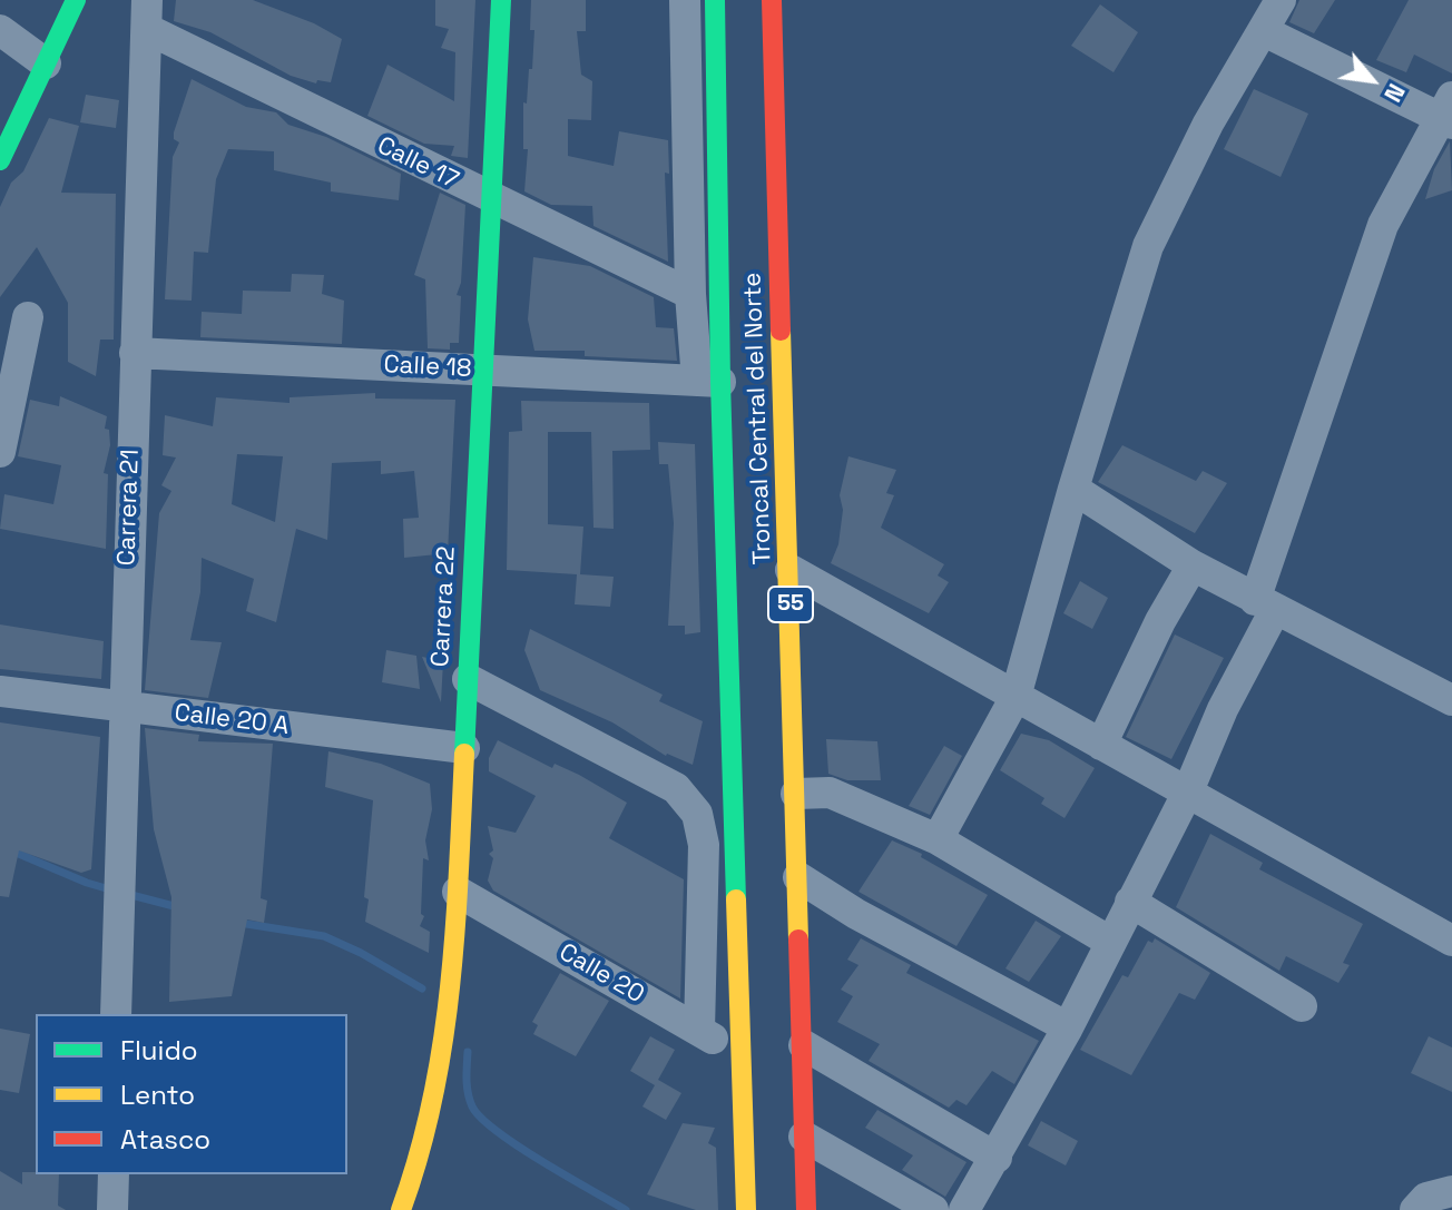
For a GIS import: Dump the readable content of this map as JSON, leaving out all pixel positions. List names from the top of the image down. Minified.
{"streets":{"main road":["Troncal Central del Norte","55","Carrera 22"],"street":["Calle 17","Calle 18","Carrera 21","Calle 20 A","Calle 20"]},"crossings":[["Calle 17","Carrera 21"],["Calle 17","Carrera 22"],["Calle 18","Troncal Central del Norte"],["Calle 18","Carrera 21"],["Calle 18","Carrera 22"],["Troncal Central del Norte","Calle 20"],["Carrera 21","Calle 20 A"],["Carrera 22","Calle 20 A"],["Carrera 22","Calle 20"]],"legend":["Fluido","Lento","Atasco"],"north":"bottom right"}
